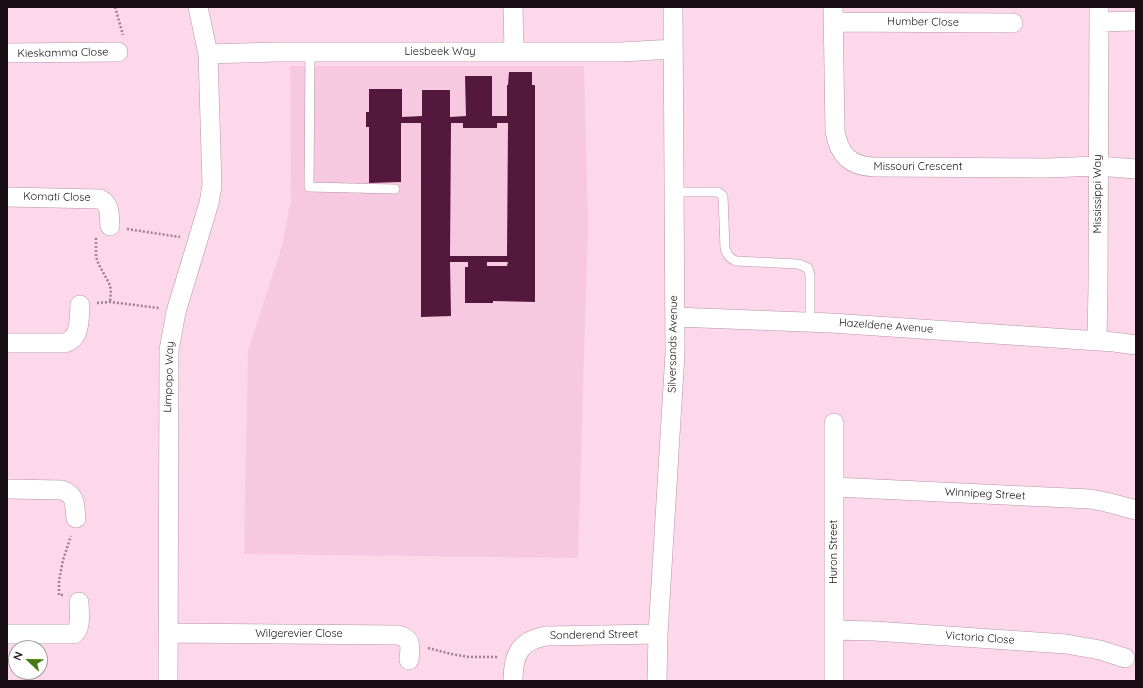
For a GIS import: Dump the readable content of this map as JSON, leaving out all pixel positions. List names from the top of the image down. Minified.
{"streets":{"street":["Humber Close","Liesbeek Way","Kieskamma Close","Missouri Crescent","Mississippi Way","Komati Close","Hazeldene Avenue","Silversands Avenue","Limpopo Way","Winnipeg Street","Huron Street","Wilgerevier Close","Sonderend Street","Victoria Close"]},"crossings":[["Humber Close","Missouri Crescent"],["Liesbeek Way","Silversands Avenue"],["Liesbeek Way","Limpopo Way"],["Missouri Crescent","Mississippi Way"],["Mississippi Way","Hazeldene Avenue"],["Hazeldene Avenue","Silversands Avenue"],["Silversands Avenue","Sonderend Street"],["Limpopo Way","Wilgerevier Close"],["Winnipeg Street","Huron Street"],["Huron Street","Victoria Close"]],"north":"left"}
